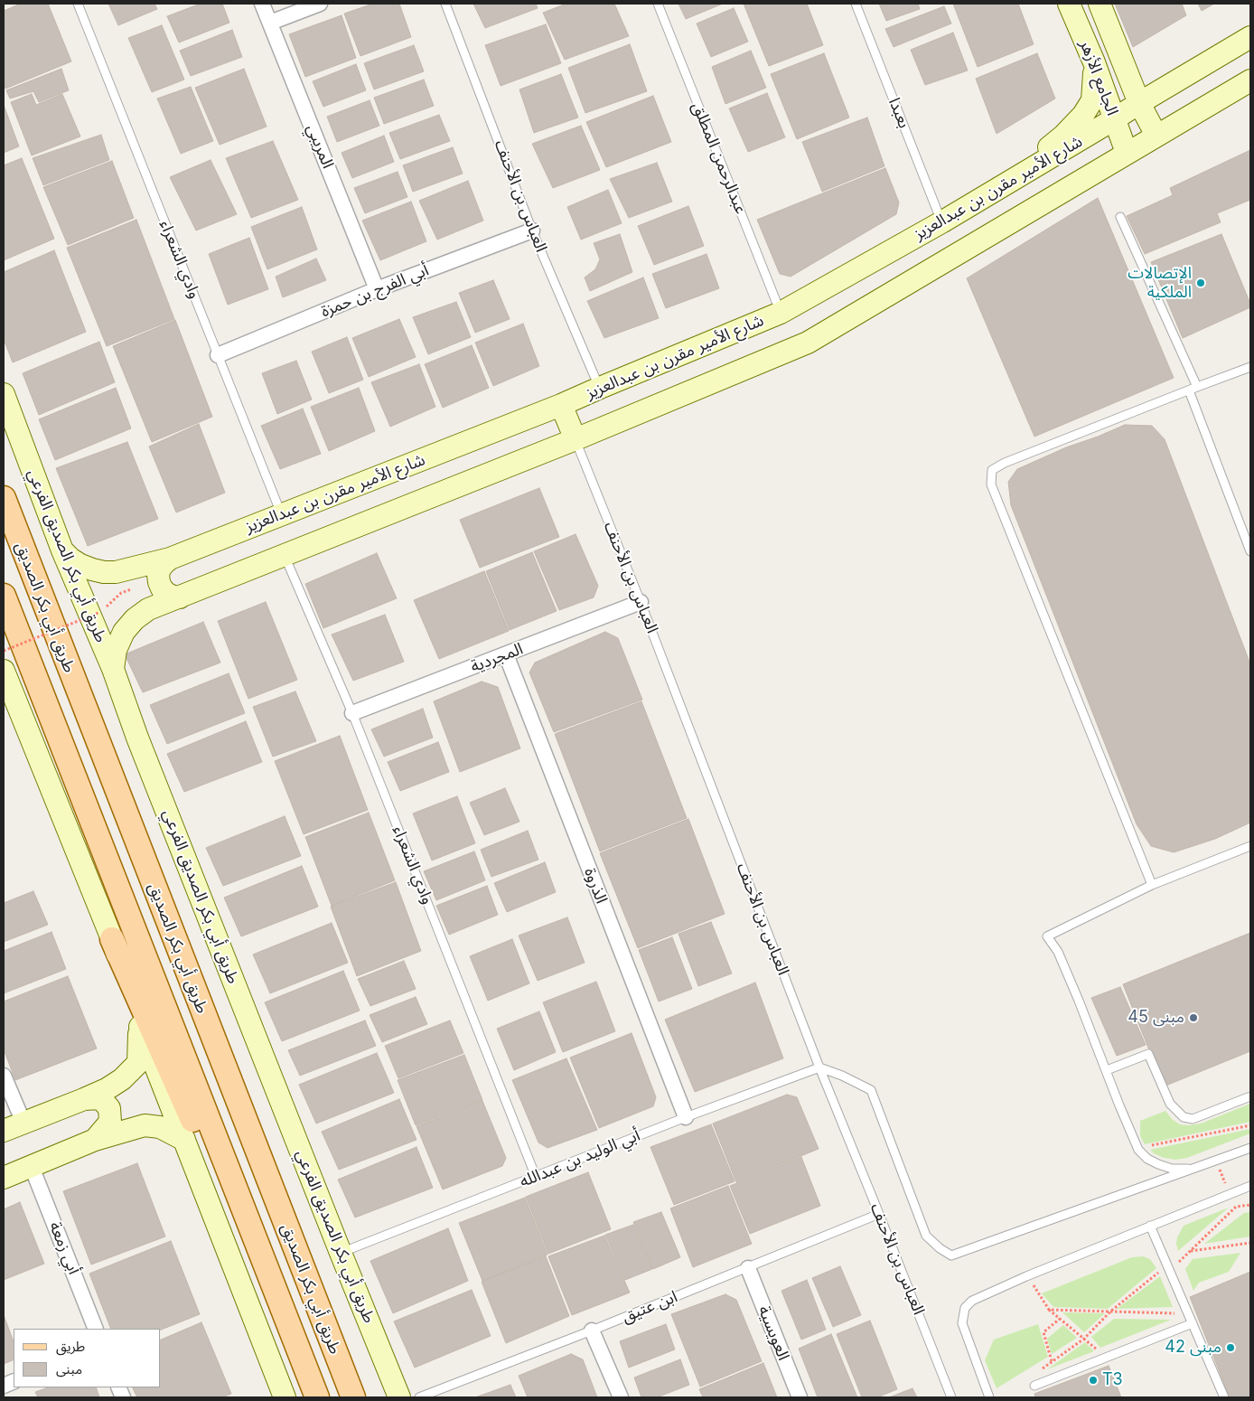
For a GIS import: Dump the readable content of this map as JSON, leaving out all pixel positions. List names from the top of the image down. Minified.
{"streets":{"main road":["طريق أبي بكر الصديق"],"street":["الجامع الأزهر","المريبي","شارع الأمير مقرن بن عبدالعزيز","أبي الفرج بن حمزة","طريق أبي بكر الصديق الفرعي","المجردية","الذروة","أبي زمعة","العويسية"],"lane":["بعبدا","عبدالرحمن المطلق","العباس بن الأحنف","وادي الشعراء","أبي الوليد بن عبدالله","ابن عتيق"]},"crossings":[["الجامع الأزهر","شارع الأمير مقرن بن عبدالعزيز"],["بعبدا","شارع الأمير مقرن بن عبدالعزيز"],["المريبي","أبي الفرج بن حمزة"],["عبدالرحمن المطلق","شارع الأمير مقرن بن عبدالعزيز"],["شارع الأمير مقرن بن عبدالعزيز","العباس بن الأحنف"],["شارع الأمير مقرن بن عبدالعزيز","وادي الشعراء"],["شارع الأمير مقرن بن عبدالعزيز","طريق أبي بكر الصديق الفرعي"],["العباس بن الأحنف","أبي الفرج بن حمزة"],["العباس بن الأحنف","المجردية"],["العباس بن الأحنف","أبي الوليد بن عبدالله"],["العباس بن الأحنف","ابن عتيق"],["وادي الشعراء","أبي الفرج بن حمزة"],["وادي الشعراء","المجردية"],["وادي الشعراء","أبي الوليد بن عبدالله"],["طريق أبي بكر الصديق الفرعي","أبي الوليد بن عبدالله"],["المجردية","الذروة"],["الذروة","أبي الوليد بن عبدالله"],["ابن عتيق","العويسية"]],"places":["الإتصالات الملكية","مبنى 45","مبنى 42","T3"],"legend":["طريق","مبنى"]}
